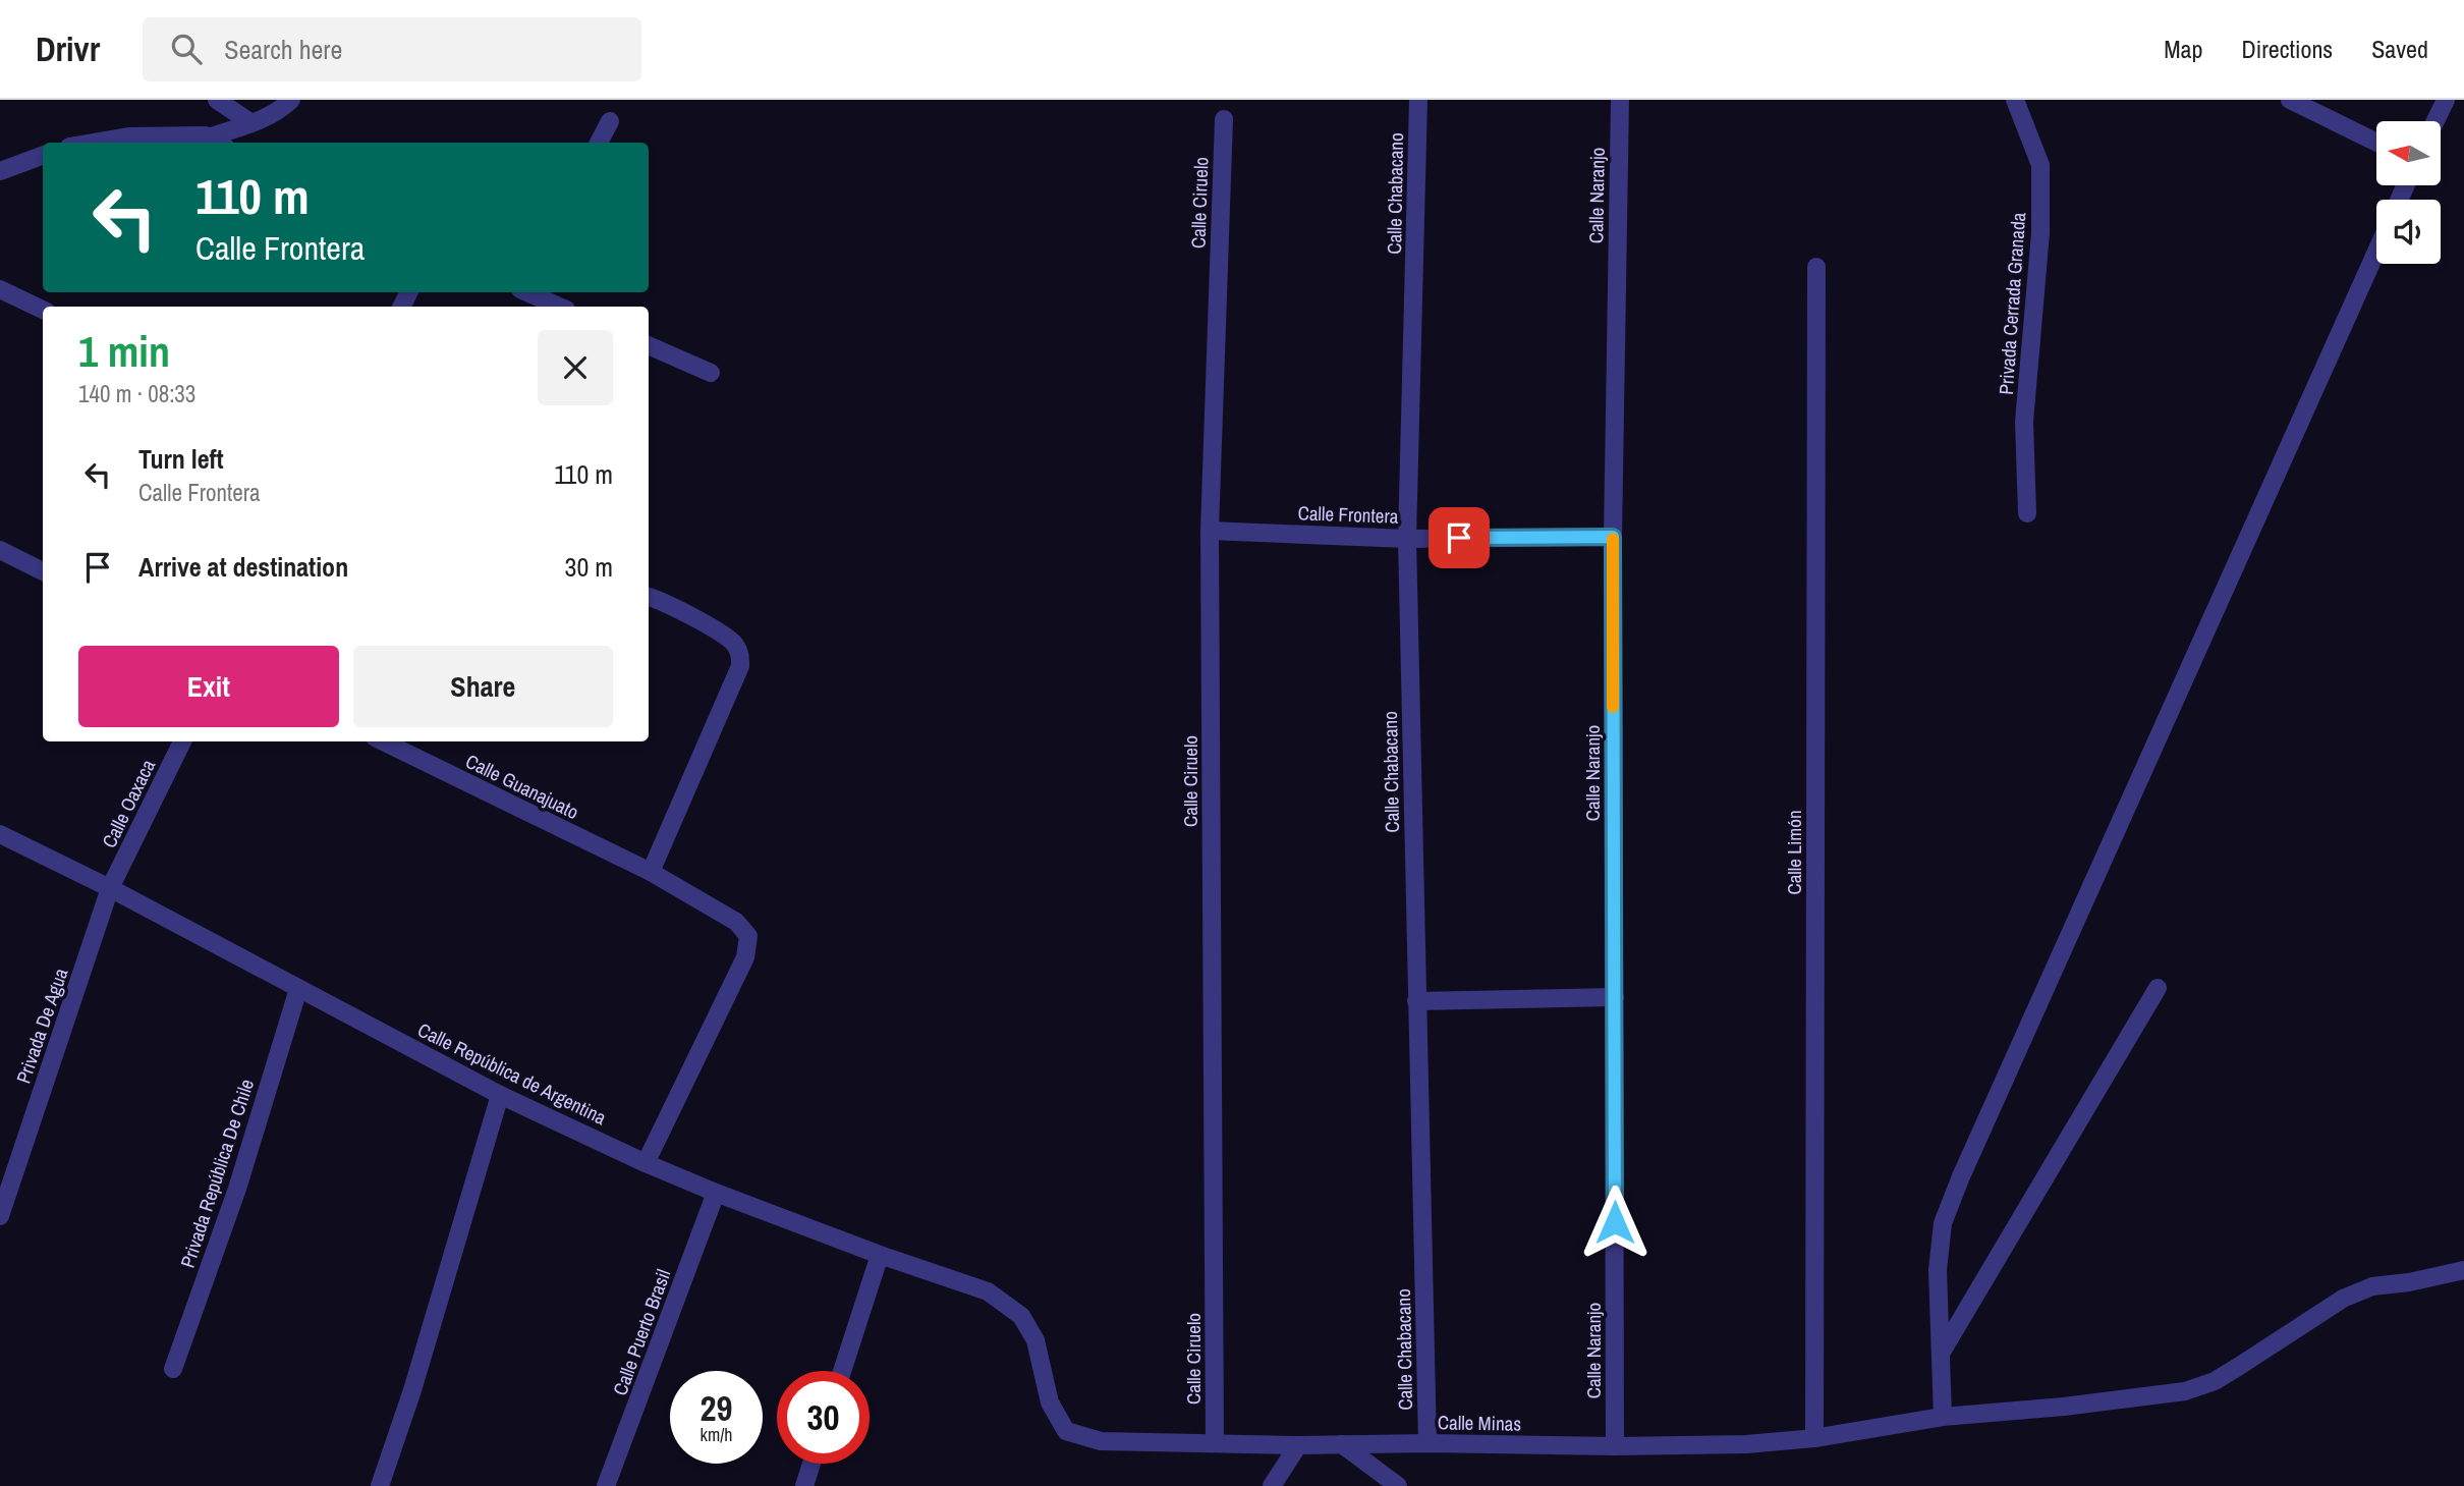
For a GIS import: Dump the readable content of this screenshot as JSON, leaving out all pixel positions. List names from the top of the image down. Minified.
{"streets":{"street":["Calle Chabacano","Calle Naranjo","Calle Ciruelo","Privada Cerrada Granada","Calle Frontera","Calle Guanajuato","Calle Oaxaca","Calle Limón","Privada De Agua","Calle República de Argentina","Privada República De Chile","Calle Puerto Brasil","Calle Minas"]},"crossings":[["Calle Chabacano","Calle Frontera"],["Calle Chabacano","Calle Minas"],["Calle Naranjo","Calle Frontera"],["Calle Naranjo","Calle Minas"],["Calle Ciruelo","Calle Frontera"],["Calle Ciruelo","Calle Minas"],["Calle Guanajuato","Calle República de Argentina"],["Calle Oaxaca","Privada De Agua"],["Calle Oaxaca","Calle República de Argentina"],["Calle Limón","Calle Minas"],["Privada De Agua","Calle República de Argentina"],["Calle República de Argentina","Privada República De Chile"],["Calle República de Argentina","Calle Puerto Brasil"],["Calle República de Argentina","Calle Minas"]],"north":"left","page":{"header":"Drivr","search":"Search here","nav":["Map","Directions","Saved"],"turn":["110 m","Calle Frontera"],"heading":["1 min","140 m · 08:33"],"list":[{"name":"Turn left","note":"Calle Frontera","value":"110 m"},{"name":"Arrive at destination","value":"30 m"}],"buttons":["Exit","Share"],"speed":"29 km/h","limit":"30"}}
